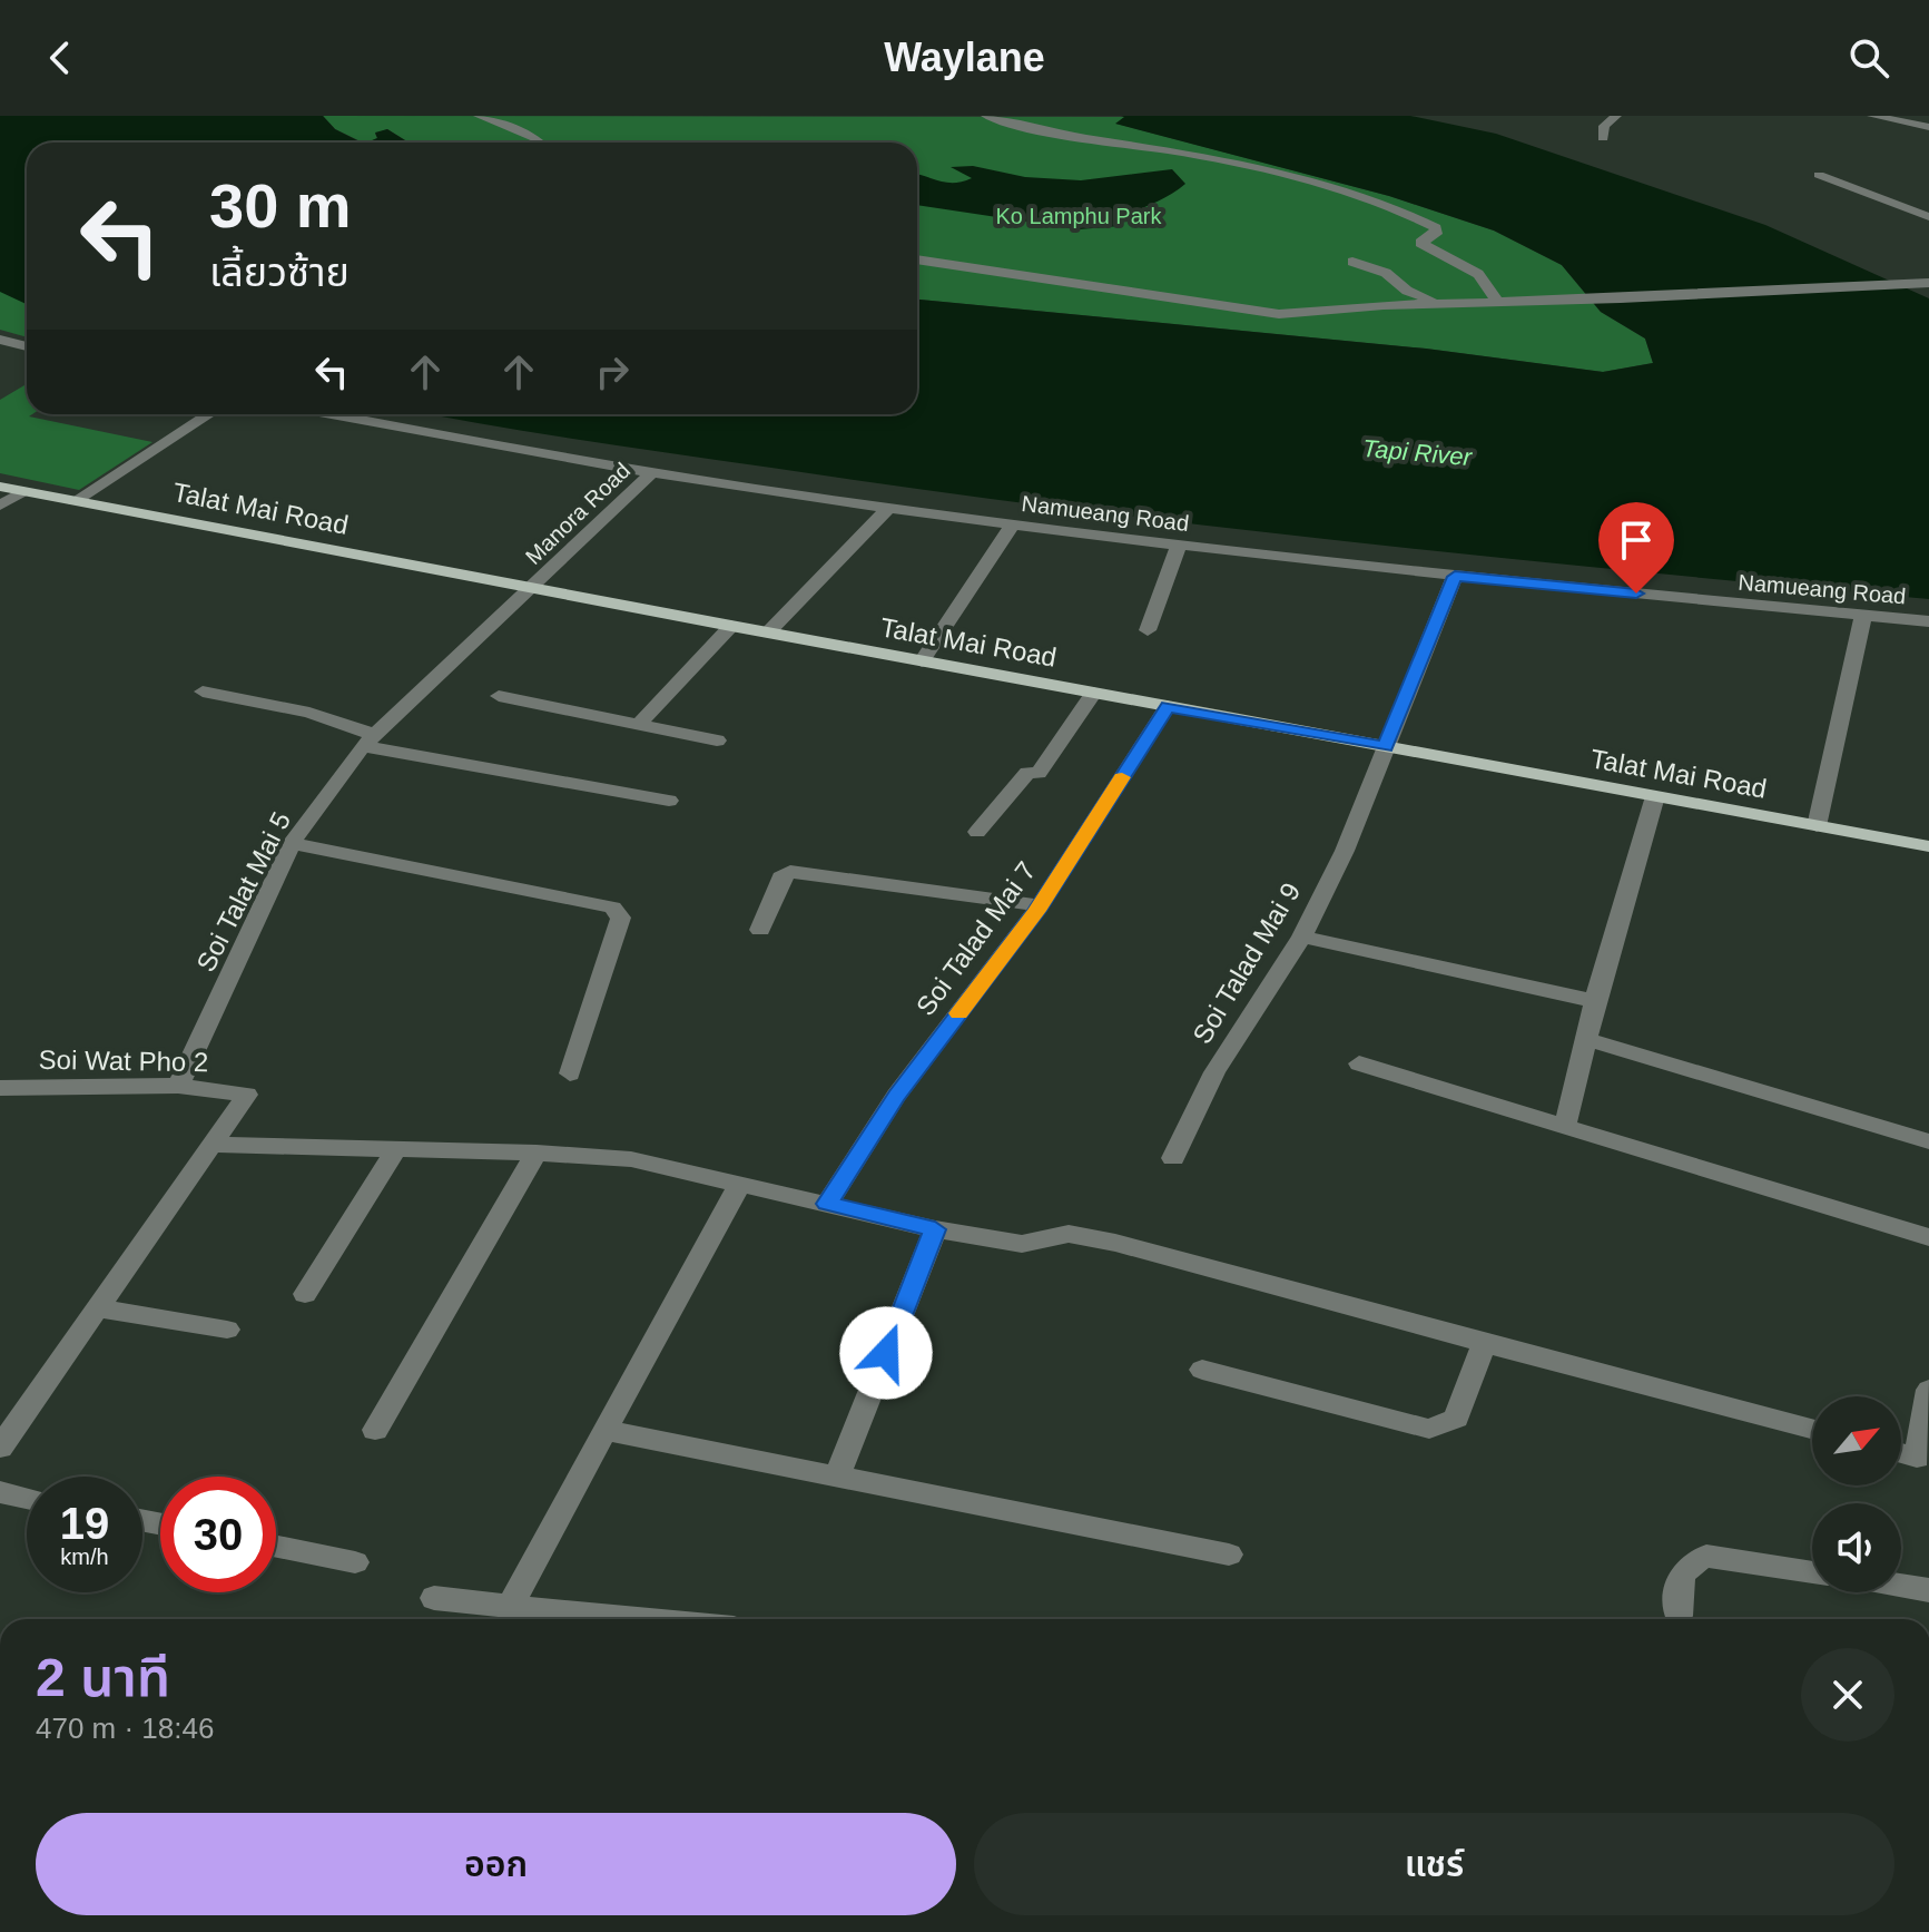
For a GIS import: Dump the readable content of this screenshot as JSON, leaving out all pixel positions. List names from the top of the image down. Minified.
{"streets":{"main road":["Talat Mai Road"],"street":["Manora Road","Namueang Road","Soi Talat Mai 5","Soi Talad Mai 7","Soi Talad Mai 9","Soi Wat Pho 2"]},"crossings":[["Talat Mai Road","Manora Road"],["Talat Mai Road","Soi Talat Mai 5"],["Talat Mai Road","Soi Talad Mai 7"],["Talat Mai Road","Soi Talad Mai 9"],["Manora Road","Namueang Road"],["Manora Road","Soi Talat Mai 5"],["Namueang Road","Soi Talad Mai 9"],["Soi Talat Mai 5","Soi Wat Pho 2"]],"water":["Tapi River"],"parks":["Ko Lamphu Park"],"north":"top right","page":{"header":"Waylane","turn":["30 m","เลี้ยวซ้าย"],"speed":"19 km/h","limit":"30","heading":["2 นาที","470 m · 18:46"],"buttons":["ออก","แชร์"]}}
